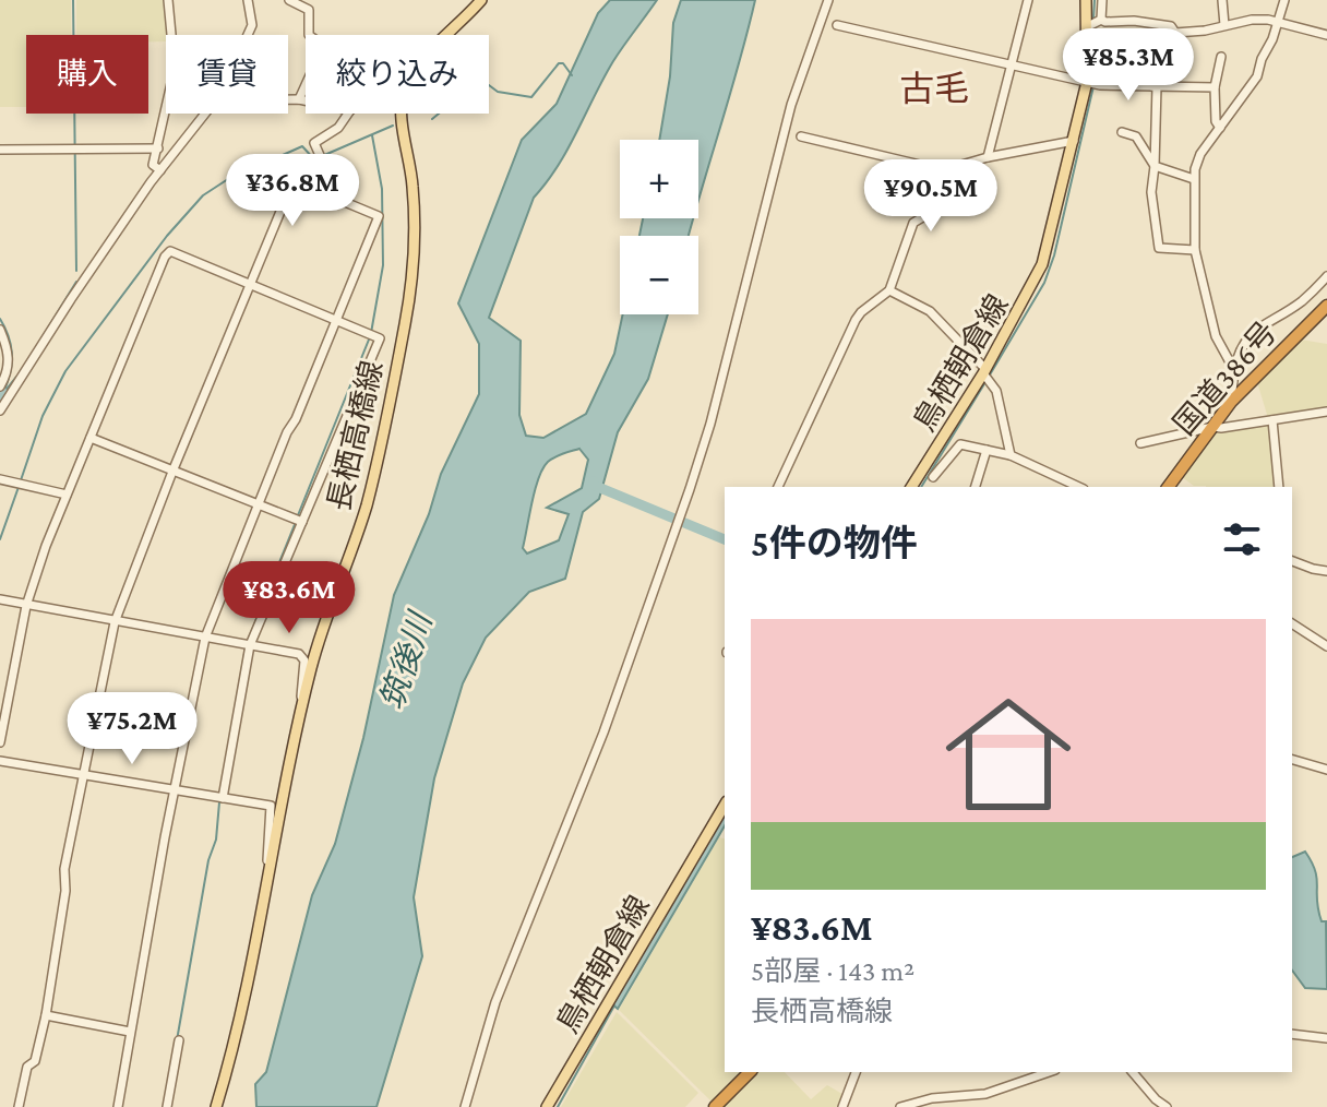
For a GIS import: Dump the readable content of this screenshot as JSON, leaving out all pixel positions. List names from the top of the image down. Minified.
{"streets":{"highway":["国道386号"],"main road":["鳥栖朝倉線","長栖高橋線"]},"districts":["古毛"],"water":["筑後川"],"page":{"price":["¥85.3M","¥36.8M","¥90.5M","¥83.6M","¥75.2M"],"chip":["購入","賃貸","絞り込み"],"map_buttons":["+","−"],"heading":"5件の物件","list":[{"name":"¥83.6M","note":"5部屋 · 143 m² · 長栖高橋線"}]}}
